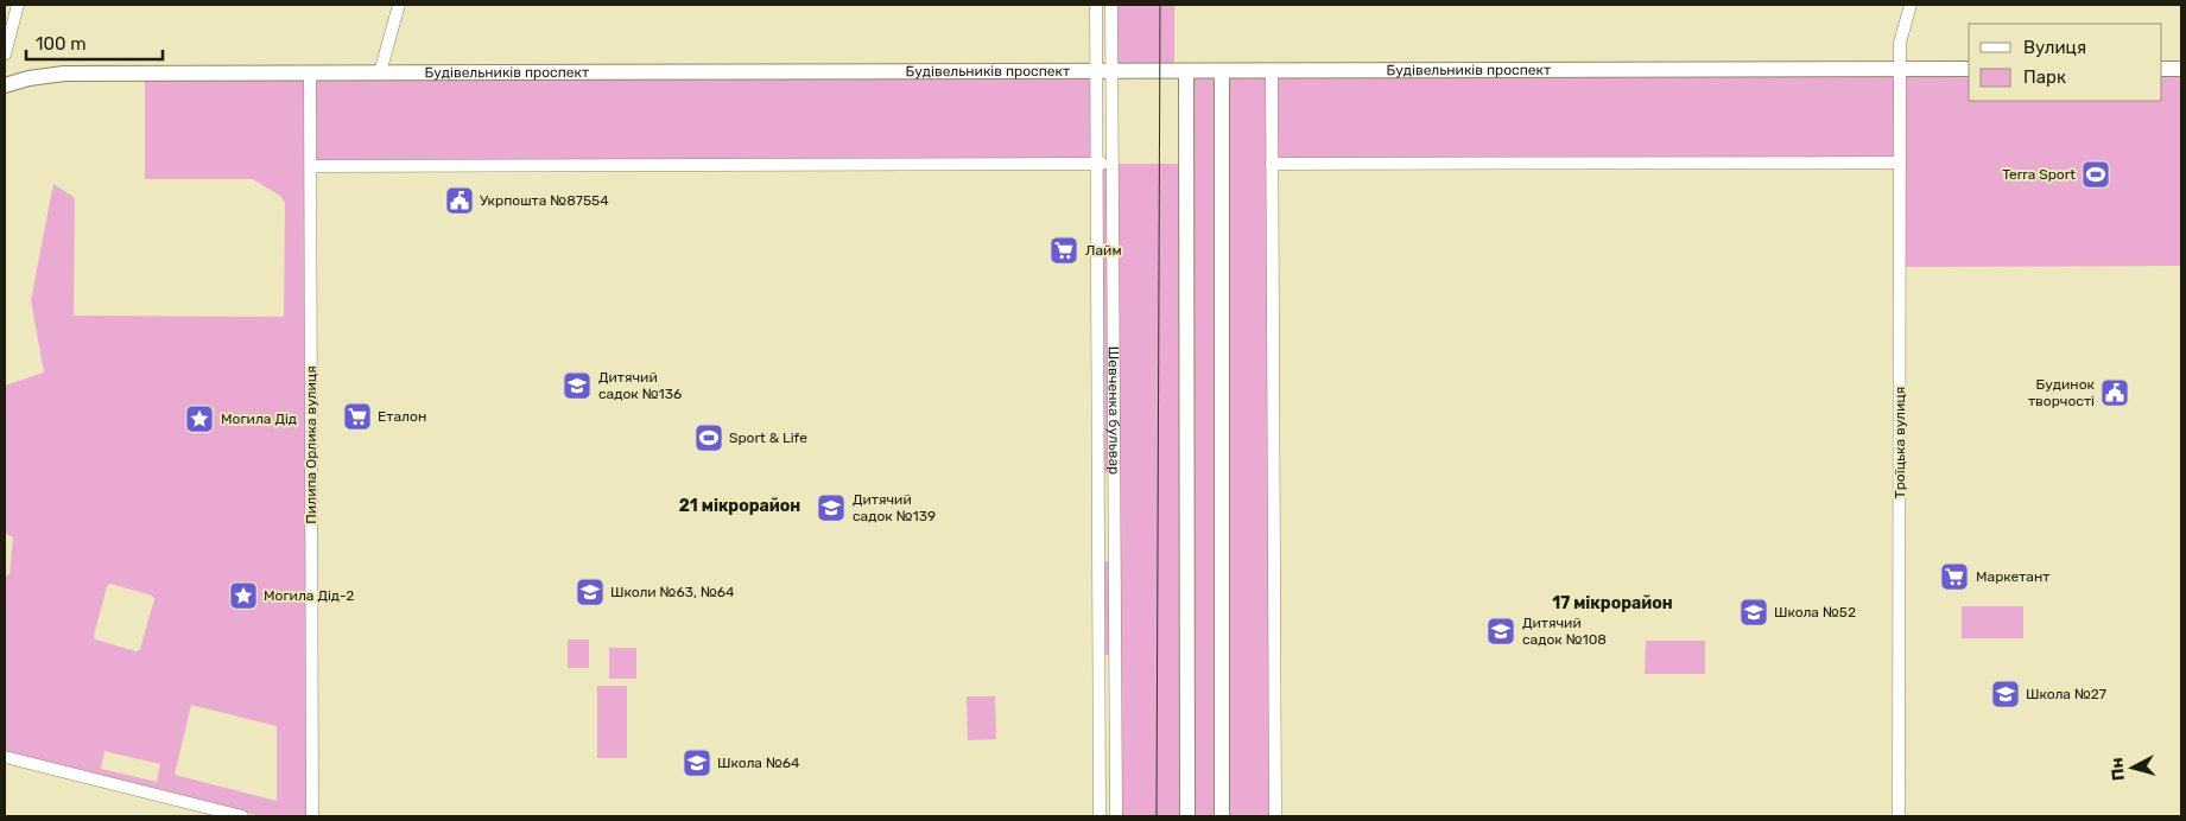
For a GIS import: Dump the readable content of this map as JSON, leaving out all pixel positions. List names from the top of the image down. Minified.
{"streets":{"main road":["Будівельників проспект"],"street":["Шевченка бульвар","Троїцька вулиця","Пилипа Орлика вулиця"]},"crossings":[["Будівельників проспект","Шевченка бульвар"],["Будівельників проспект","Троїцька вулиця"],["Будівельників проспект","Пилипа Орлика вулиця"]],"districts":["21 мікрорайон","17 мікрорайон"],"places":{"sports":["Terra Sport","Sport & Life"],"public building":["Укрпошта №87554","Будинок творчості"],"supermarket":["Лайм","Еталон","Маркетант"],"school or university":["Дитячий садок №136","Дитячий садок №139","Школи №63, №64","Школа №52","Дитячий садок №108","Школа №27","Школа №64"],"place":["Могила Дiд","Могила Дiд-2"]},"legend":["Вулиця","Парк"],"scale_bar":"100 m","north":"left"}
